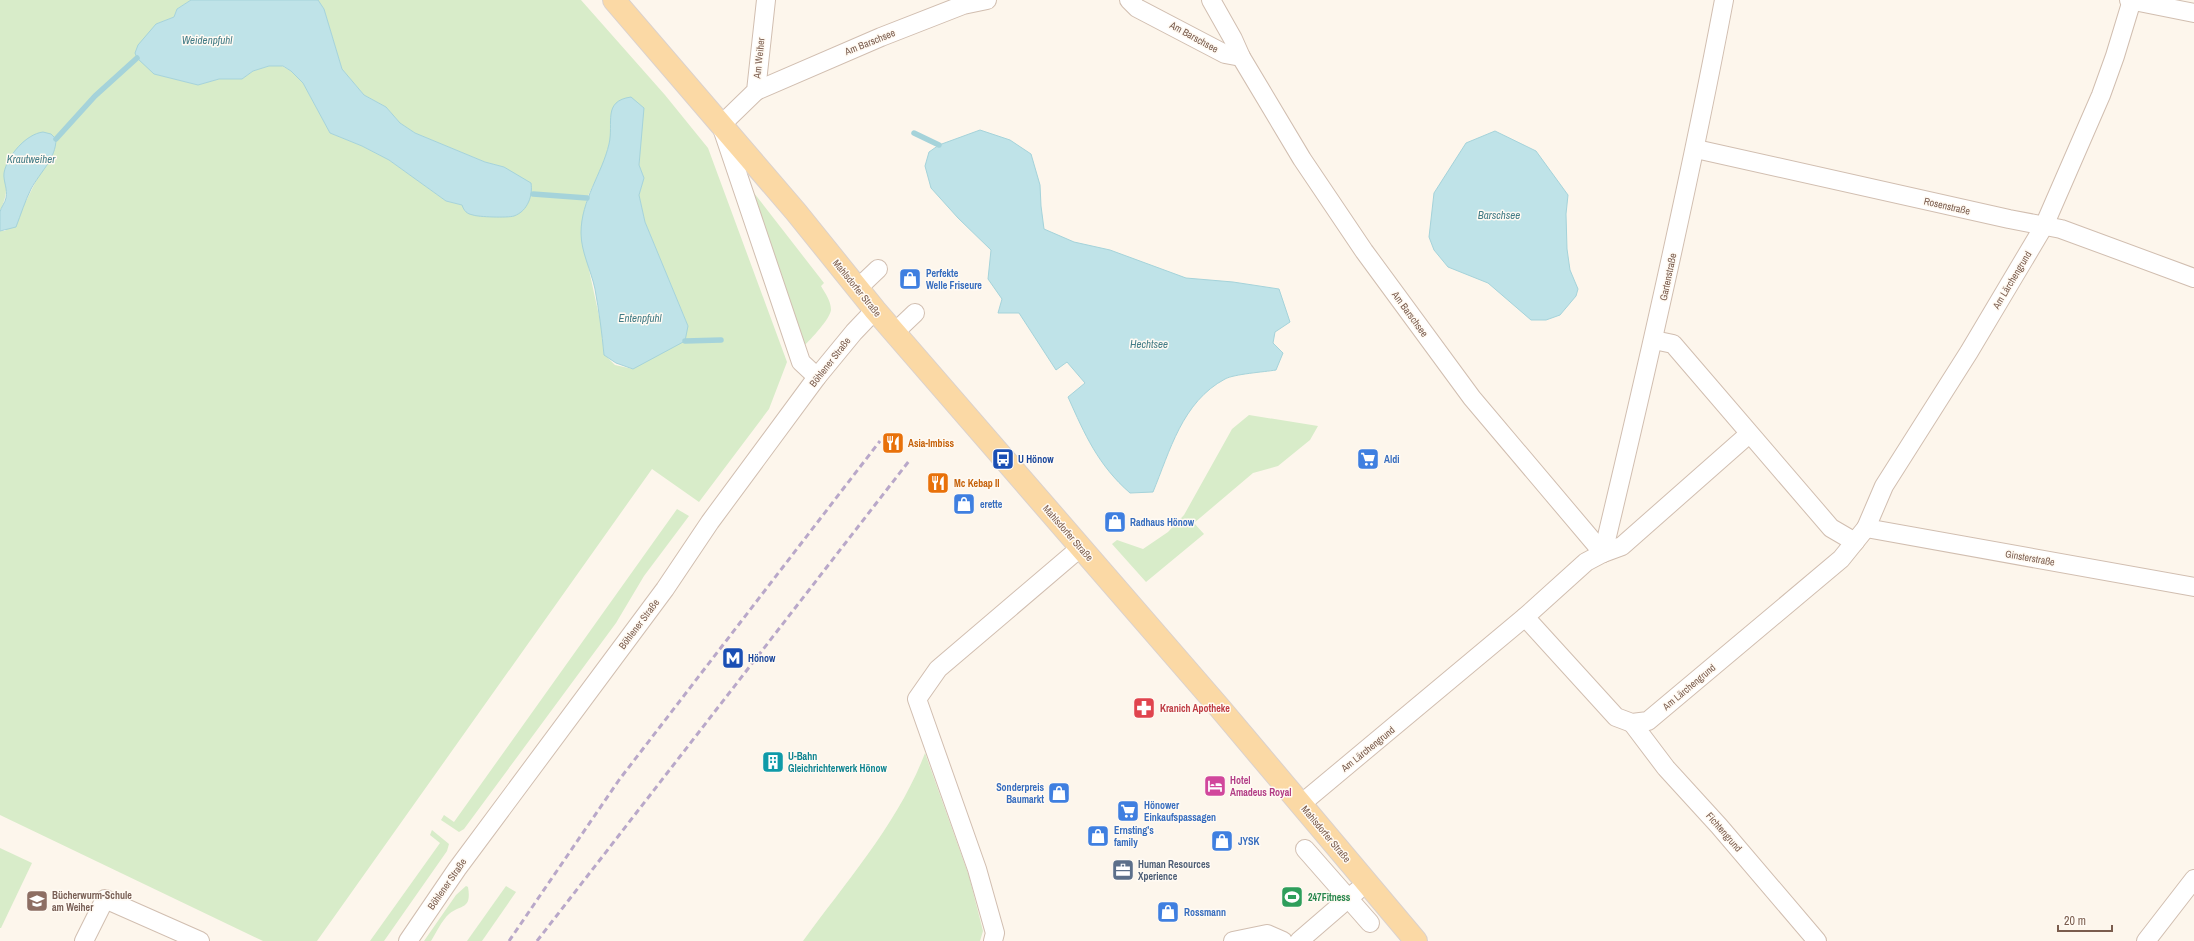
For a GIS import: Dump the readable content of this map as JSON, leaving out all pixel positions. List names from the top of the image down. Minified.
{"streets":{"main road":["Mahlsdorfer Straße"],"street":["Am Barschsee","Am Weiher","Rosenstraße","Gartenstraße","Am Lärchengrund","Böhlener Straße","Ginsterstraße","Fichtengrund"]},"crossings":[["Am Barschsee","Am Weiher"],["Am Barschsee","Gartenstraße"],["Am Barschsee","Am Lärchengrund"],["Am Weiher","Mahlsdorfer Straße"],["Rosenstraße","Gartenstraße"],["Rosenstraße","Am Lärchengrund"],["Gartenstraße","Am Lärchengrund"],["Am Lärchengrund","Mahlsdorfer Straße"],["Am Lärchengrund","Ginsterstraße"],["Am Lärchengrund","Fichtengrund"],["Mahlsdorfer Straße","Böhlener Straße"]],"water":["Weidenpfuhl","Krautweiher","Barschsee","Entenpfuhl","Hechtsee"],"places":{"shop":["Perfekte Welle Friseure","erette","Radhaus Hönow","Sonderpreis Baumarkt","Ernsting's family","JYSK","Rossmann"],"restaurant":["Asia-Imbiss","Mc Kebap II"],"bus stop":["U Hönow"],"supermarket":["Aldi","Hönower Einkaufspassagen"],"metro station":["Hönow"],"pharmacy":["Kranich Apotheke"],"building":["U-Bahn Gleichrichterwerk Hönow"],"hotel":["Hotel Amadeus Royal"],"office":["Human Resources Xperience"],"sports":["247Fitness"],"school or university":["Bücherwurm-Schule am Weiher"]},"scale_bar":"20 m"}
